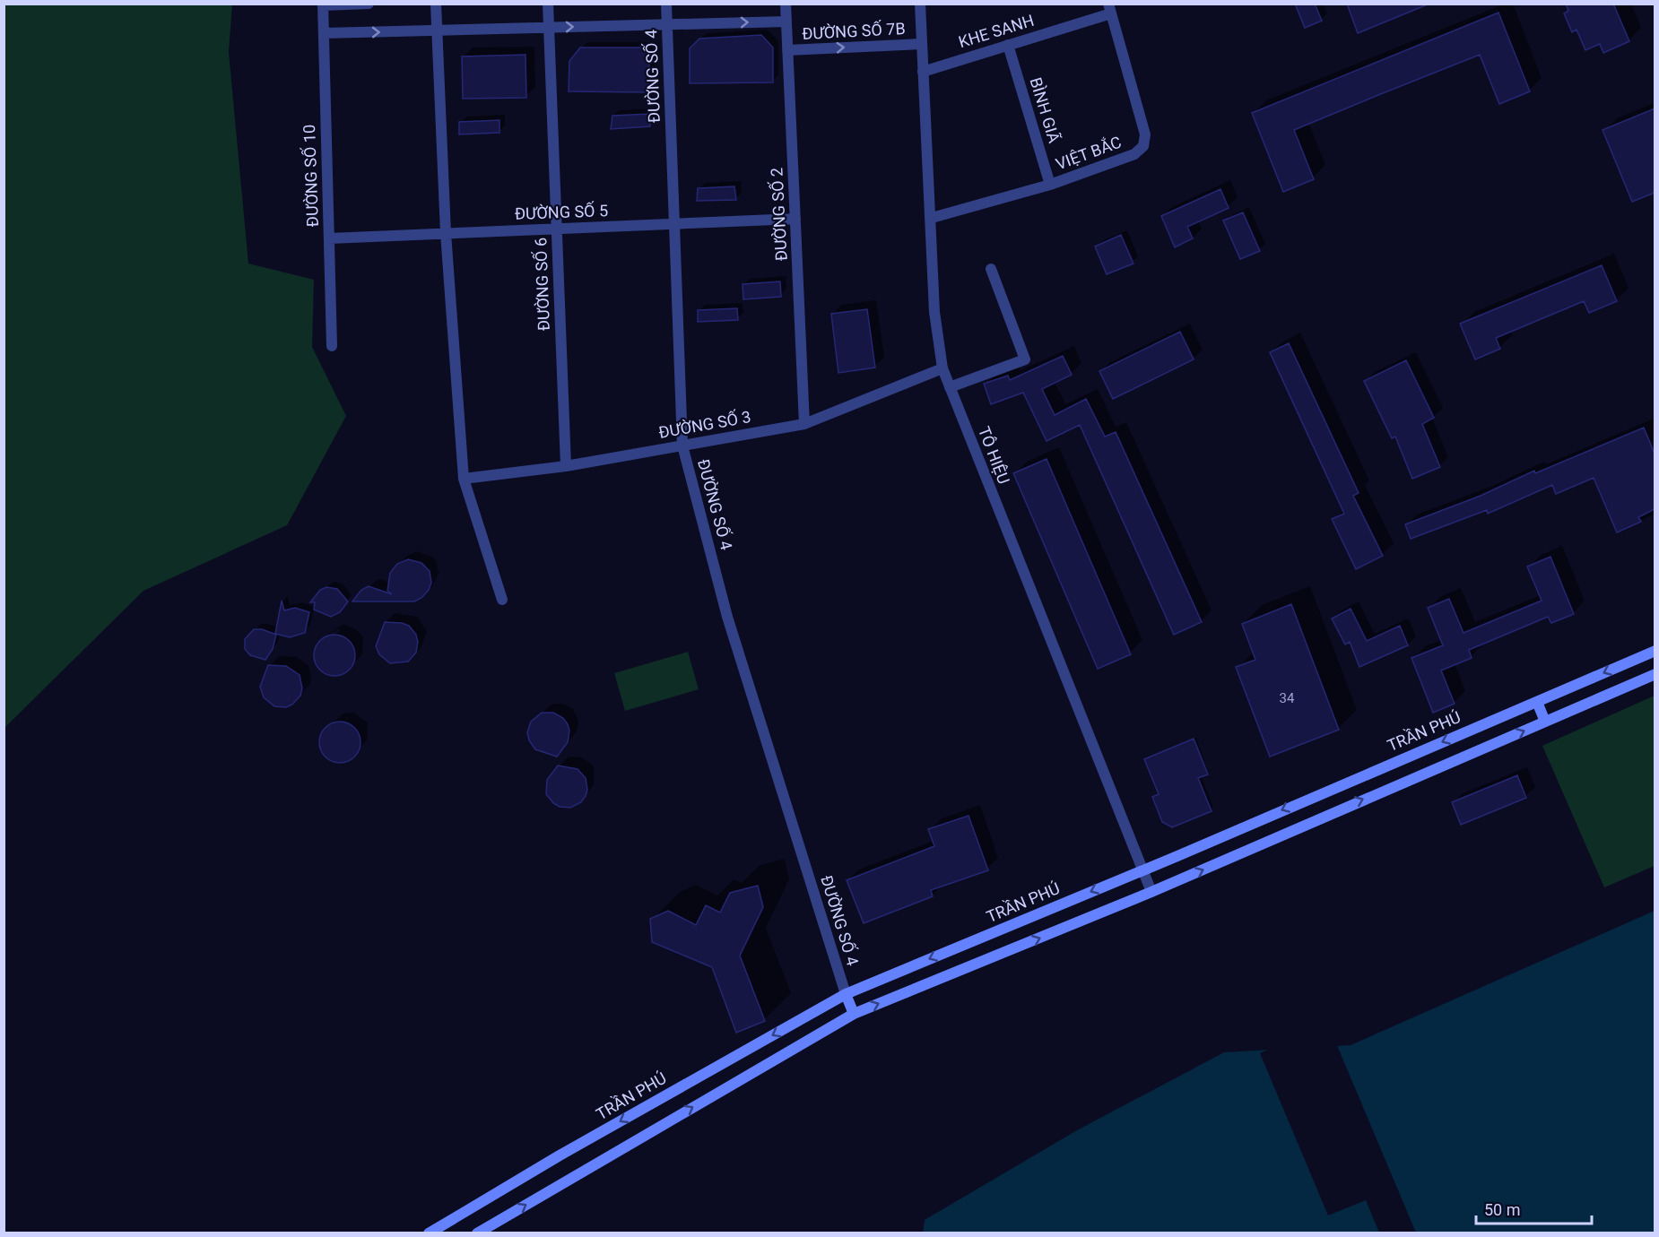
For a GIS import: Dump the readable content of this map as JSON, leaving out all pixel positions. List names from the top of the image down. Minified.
{"streets":{"main road":["TRẦN PHÚ"],"street":["ĐƯỜNG SỐ 7B","KHE SANH","ĐƯỜNG SỐ 4","BÌNH GIÃ","VIỆT BẮC","ĐƯỜNG SỐ 10","ĐƯỜNG SỐ 5","ĐƯỜNG SỐ 2","ĐƯỜNG SỐ 6","ĐƯỜNG SỐ 3","TÔ HIỆU"]},"crossings":[["ĐƯỜNG SỐ 7B","ĐƯỜNG SỐ 2"],["ĐƯỜNG SỐ 7B","TÔ HIỆU"],["KHE SANH","BÌNH GIÃ"],["KHE SANH","VIỆT BẮC"],["KHE SANH","TÔ HIỆU"],["ĐƯỜNG SỐ 4","ĐƯỜNG SỐ 5"],["ĐƯỜNG SỐ 4","ĐƯỜNG SỐ 3"],["ĐƯỜNG SỐ 4","TRẦN PHÚ"],["BÌNH GIÃ","VIỆT BẮC"],["VIỆT BẮC","TÔ HIỆU"],["ĐƯỜNG SỐ 10","ĐƯỜNG SỐ 5"],["ĐƯỜNG SỐ 5","ĐƯỜNG SỐ 2"],["ĐƯỜNG SỐ 5","ĐƯỜNG SỐ 6"],["ĐƯỜNG SỐ 2","ĐƯỜNG SỐ 3"],["ĐƯỜNG SỐ 6","ĐƯỜNG SỐ 3"],["ĐƯỜNG SỐ 3","TÔ HIỆU"],["TÔ HIỆU","TRẦN PHÚ"]],"one_way":["ĐƯỜNG SỐ 7B"],"house_numbers":["34"],"scale_bar":"50 m"}
